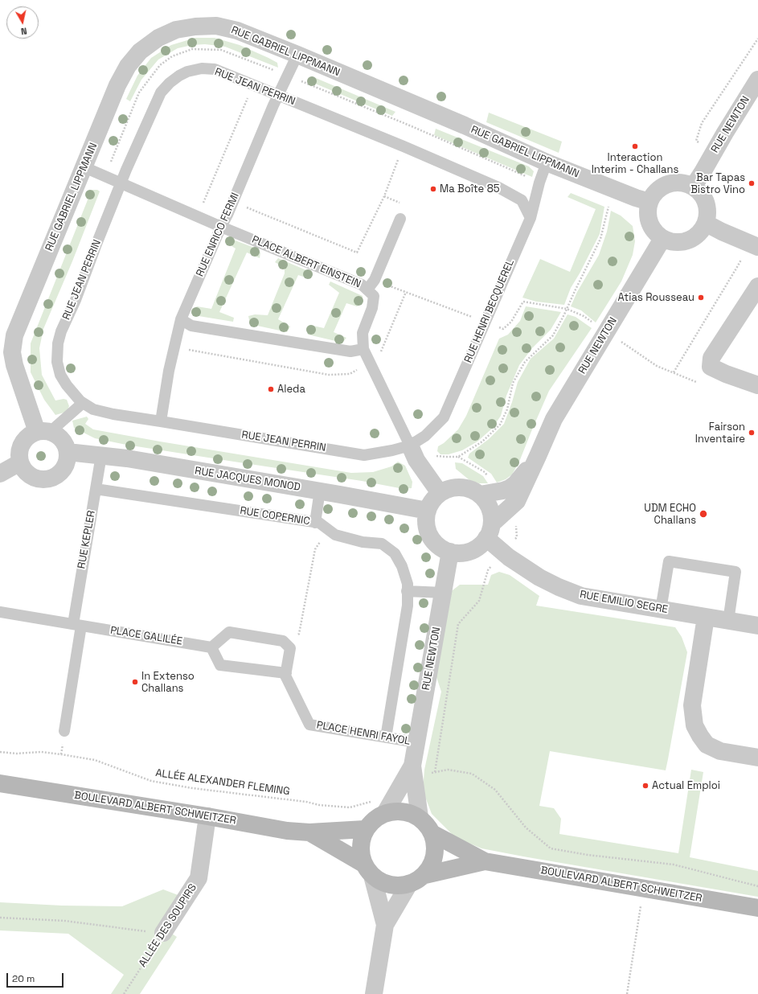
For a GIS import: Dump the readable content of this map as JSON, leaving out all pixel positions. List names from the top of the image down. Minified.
{"streets":{"main road":["BOULEVARD ALBERT SCHWEITZER"],"street":["RUE GABRIEL LIPPMANN","RUE NEWTON","PLACE ALBERT EINSTEIN","RUE JACQUES MONOD","RUE EMILIO SEGRE","ALLÉE DES SOUPIRS"],"lane":["RUE JEAN PERRIN","RUE ENRICO FERMI","RUE HENRI BECQUEREL","RUE COPERNIC","RUE KEPLER","PLACE GALILÉE","PLACE HENRI FAYOL"],"path":["ALLÉE ALEXANDER FLEMING"]},"crossings":[["RUE GABRIEL LIPPMANN","RUE NEWTON"],["RUE GABRIEL LIPPMANN","RUE ENRICO FERMI"],["RUE GABRIEL LIPPMANN","PLACE ALBERT EINSTEIN"],["RUE GABRIEL LIPPMANN","RUE HENRI BECQUEREL"],["RUE GABRIEL LIPPMANN","RUE JACQUES MONOD"],["RUE JEAN PERRIN","RUE ENRICO FERMI"],["RUE JEAN PERRIN","PLACE ALBERT EINSTEIN"],["RUE JEAN PERRIN","RUE HENRI BECQUEREL"],["RUE NEWTON","PLACE ALBERT EINSTEIN"],["RUE NEWTON","RUE JACQUES MONOD"],["RUE NEWTON","RUE EMILIO SEGRE"],["RUE NEWTON","PLACE HENRI FAYOL"],["RUE NEWTON","ALLÉE ALEXANDER FLEMING"],["RUE NEWTON","BOULEVARD ALBERT SCHWEITZER"],["RUE ENRICO FERMI","PLACE ALBERT EINSTEIN"],["PLACE ALBERT EINSTEIN","RUE HENRI BECQUEREL"],["PLACE ALBERT EINSTEIN","RUE JACQUES MONOD"],["PLACE ALBERT EINSTEIN","RUE EMILIO SEGRE"],["RUE JACQUES MONOD","RUE KEPLER"],["RUE JACQUES MONOD","RUE EMILIO SEGRE"],["RUE COPERNIC","RUE KEPLER"],["RUE COPERNIC","PLACE HENRI FAYOL"],["RUE KEPLER","PLACE GALILÉE"],["ALLÉE ALEXANDER FLEMING","BOULEVARD ALBERT SCHWEITZER"],["BOULEVARD ALBERT SCHWEITZER","ALLÉE DES SOUPIRS"]],"places":["Interaction Interim - Challans","Bar Tapas Bistro Vino","Ma Boîte 85","Atias Rousseau","Aleda","Fairson Inventaire","UDM ECHO Challans","In Extenso Challans","Actual Emploi"],"scale_bar":"20 m","north":"bottom"}
